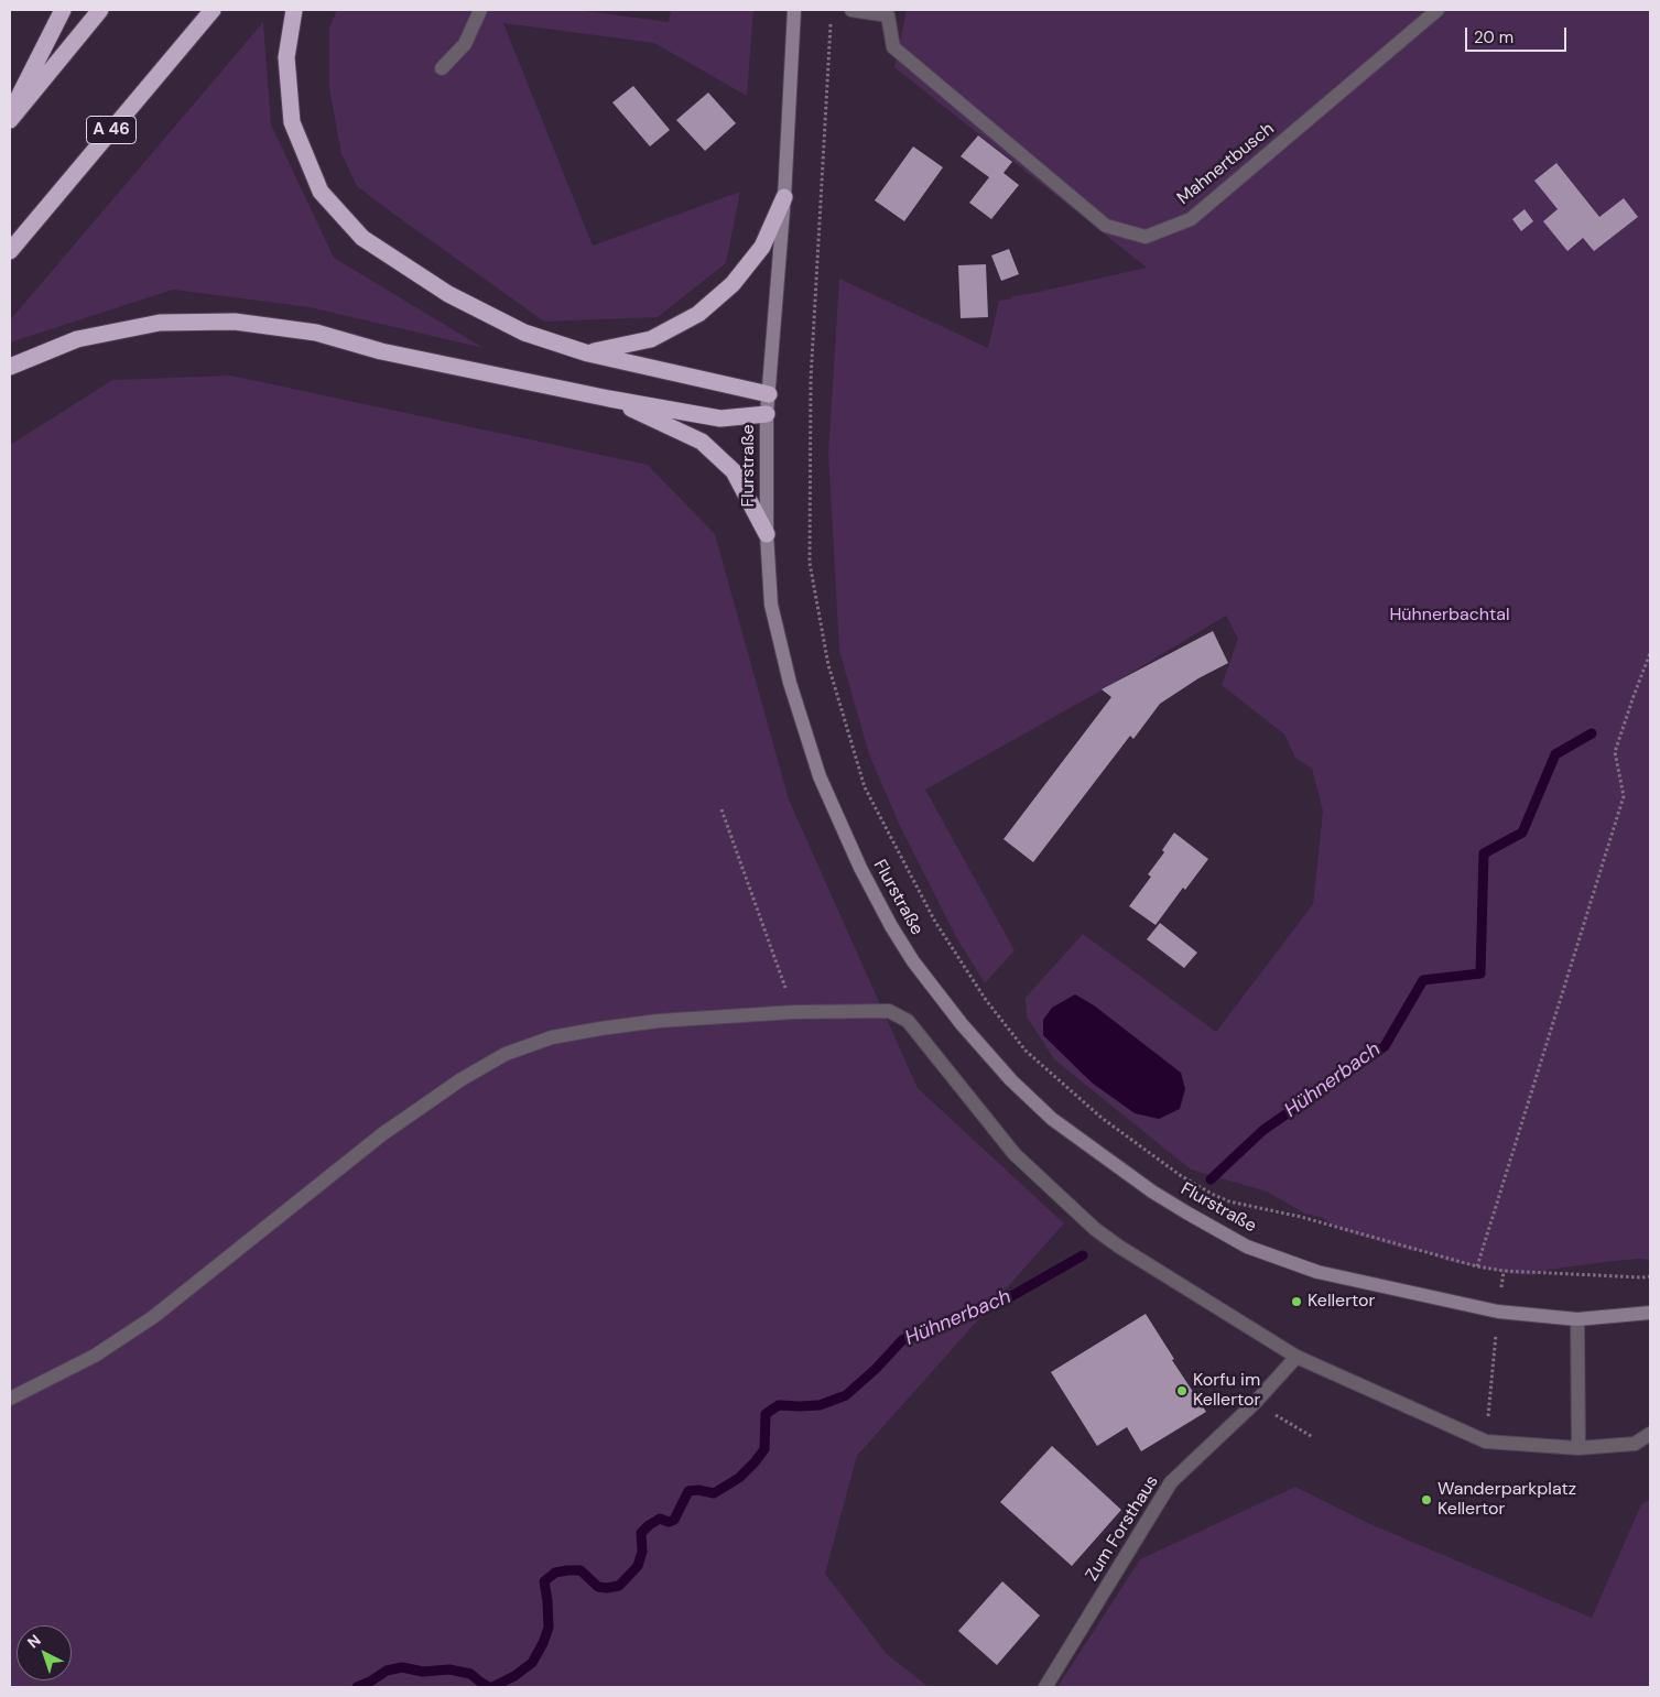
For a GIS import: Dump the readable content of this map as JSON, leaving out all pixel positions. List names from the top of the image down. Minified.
{"streets":{"highway":["A 46"],"main road":["Flurstraße"],"street":["Mahnertbusch","Zum Forsthaus"]},"water":["Hühnerbach"],"parks":["Hühnerbachtal"],"places":["Kellertor","Korfu im Kellertor","Wanderparkplatz Kellertor"],"scale_bar":"20 m","north":"top left"}
